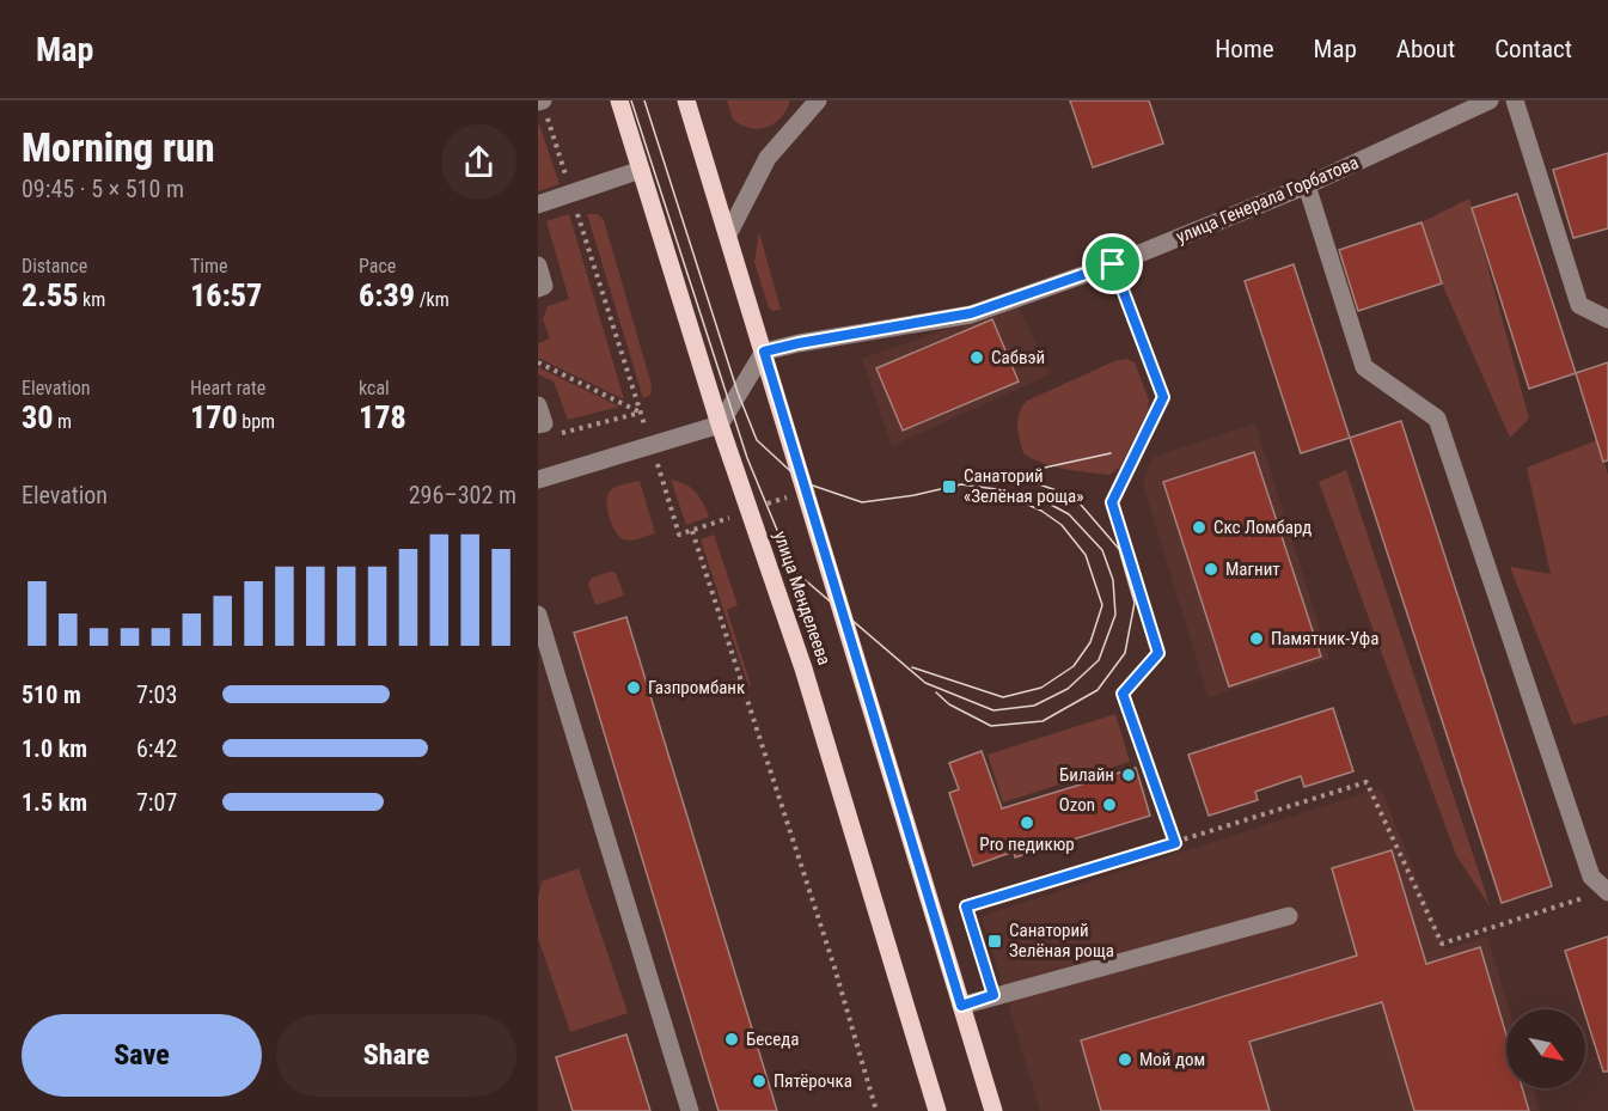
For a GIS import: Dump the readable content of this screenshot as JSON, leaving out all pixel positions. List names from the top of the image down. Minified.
{"streets":{"main road":["улица Менделеева"],"street":["улица Генерала Горбатова"]},"crossings":[["улица Генерала Горбатова","улица Менделеева"]],"places":{"other":["Сабвэй","Скс Ломбард","Магнит","Памятник-Уфа","Газпромбанк","Билайн","Ozon","Pro педикюр","Беседа","Мой дом","Пятёрочка"],"transit":["Санаторий «Зелёная роща»","Санаторий Зелёная роща"]},"north":"bottom right","page":{"header":"Map","nav":["Home","Map","About","Contact"],"heading":["Morning run","09:45 · 5 × 510 m"],"stats":[["Distance","2.55 km"],["Time","16:57"],["Pace","6:39 /km"],["Elevation","30 m"],["Heart rate","170 bpm"],["kcal","178"]],"chart":["Elevation","296–302 m"],"list":[{"name":"510 m","note":"7:03"},{"name":"1.0 km","note":"6:42"},{"name":"1.5 km","note":"7:07"}],"buttons":["Save","Share"]}}
